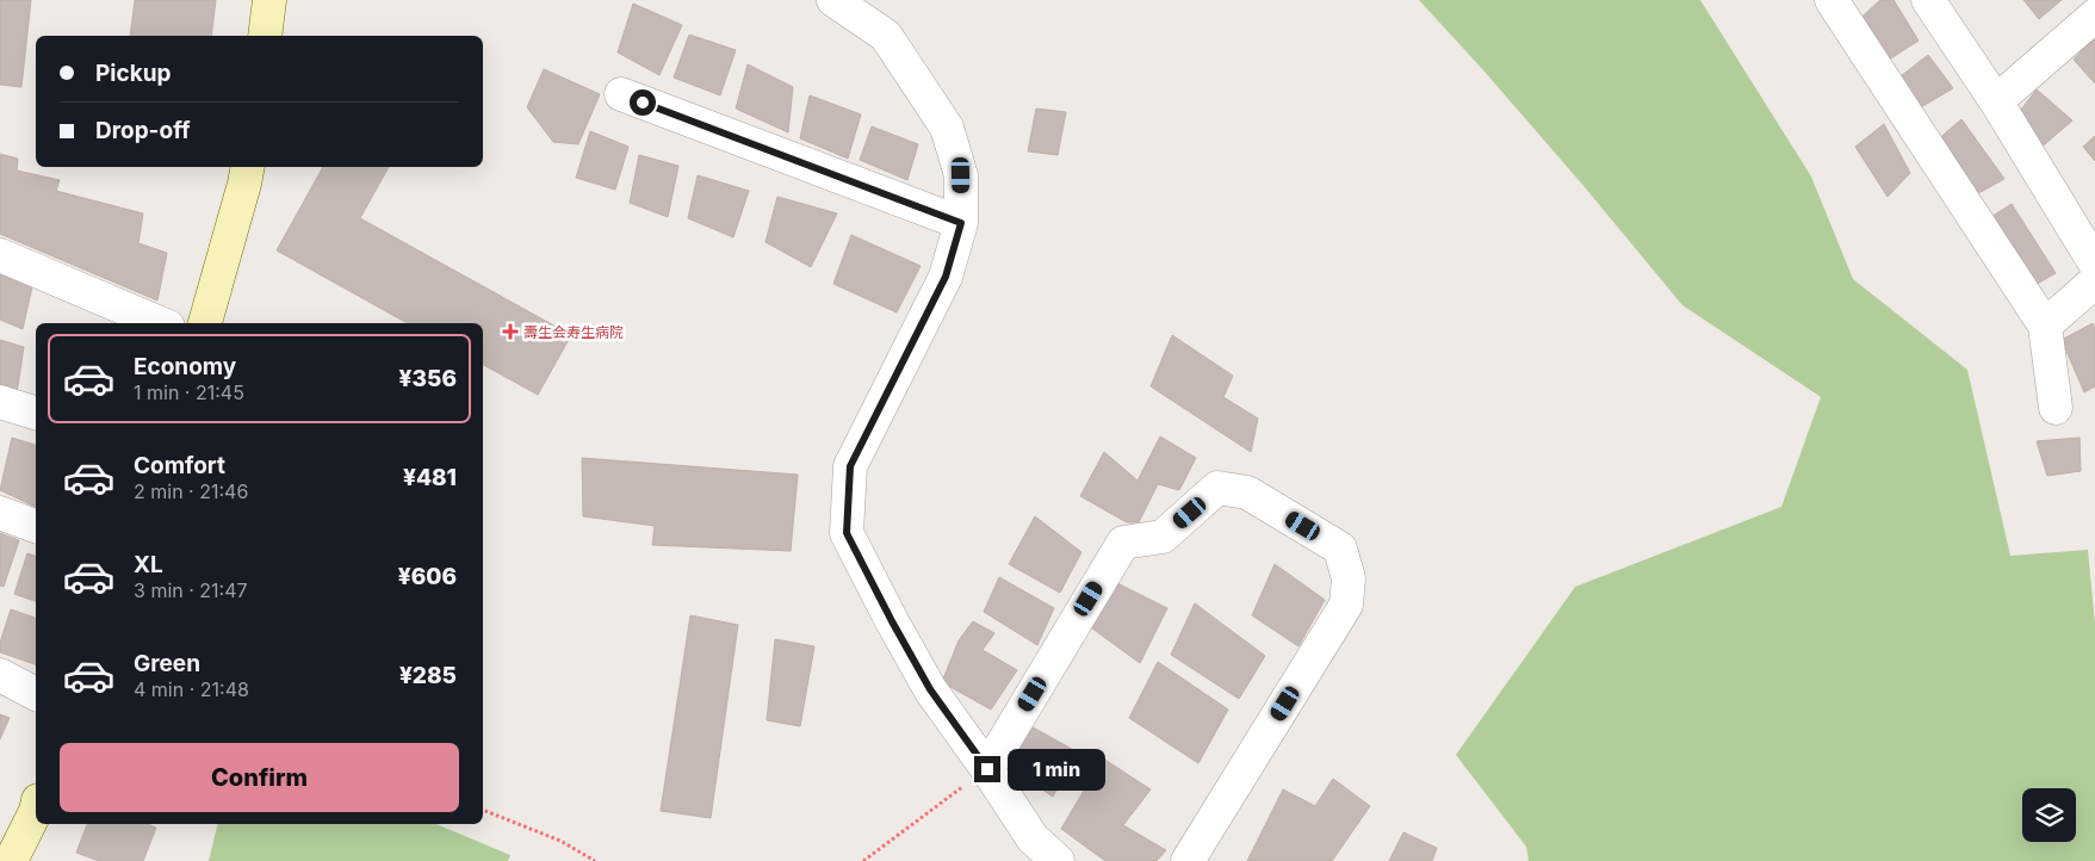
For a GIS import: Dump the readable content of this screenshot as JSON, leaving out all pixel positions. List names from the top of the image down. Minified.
{"places":{"health":["壽生会寿生病院"]},"page":{"banner":["Pickup","Drop-off"],"list":[{"name":"Economy","note":"1 min · 21:45","value":"¥356"},{"name":"Comfort","note":"2 min · 21:46","value":"¥481"},{"name":"XL","note":"3 min · 21:47","value":"¥606"},{"name":"Green","note":"4 min · 21:48","value":"¥285"}],"buttons":"Confirm","bubble":"1 min"}}
